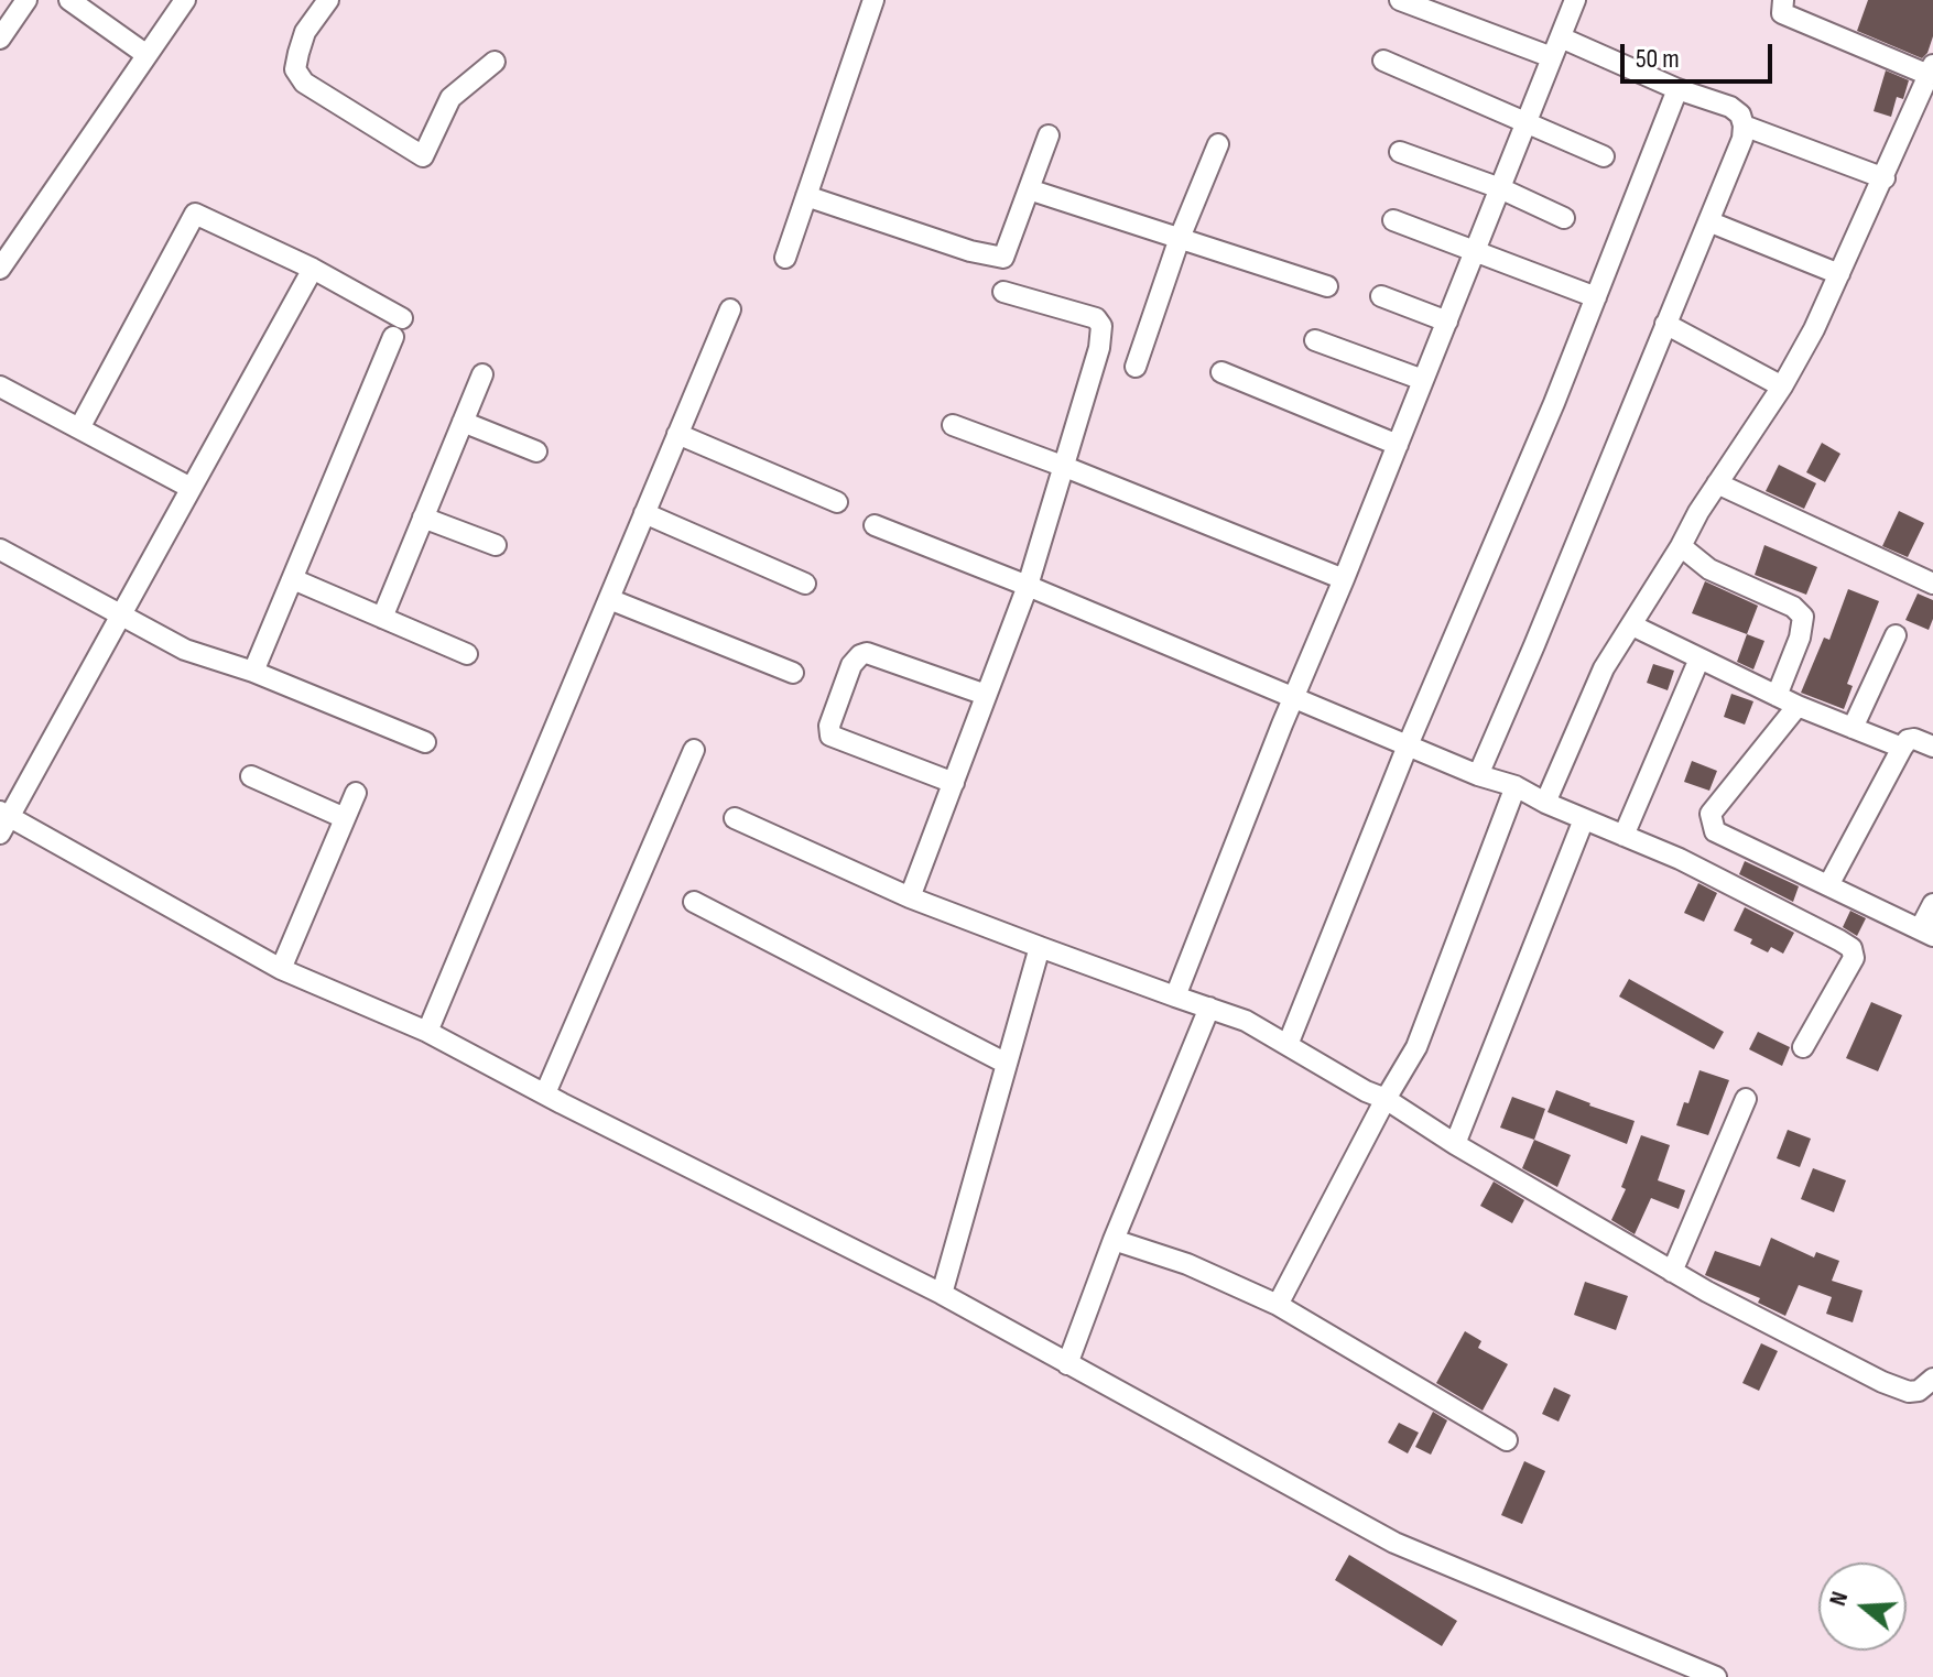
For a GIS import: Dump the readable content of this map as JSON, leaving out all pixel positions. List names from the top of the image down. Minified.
{"scale_bar":"50 m","north":"left"}
